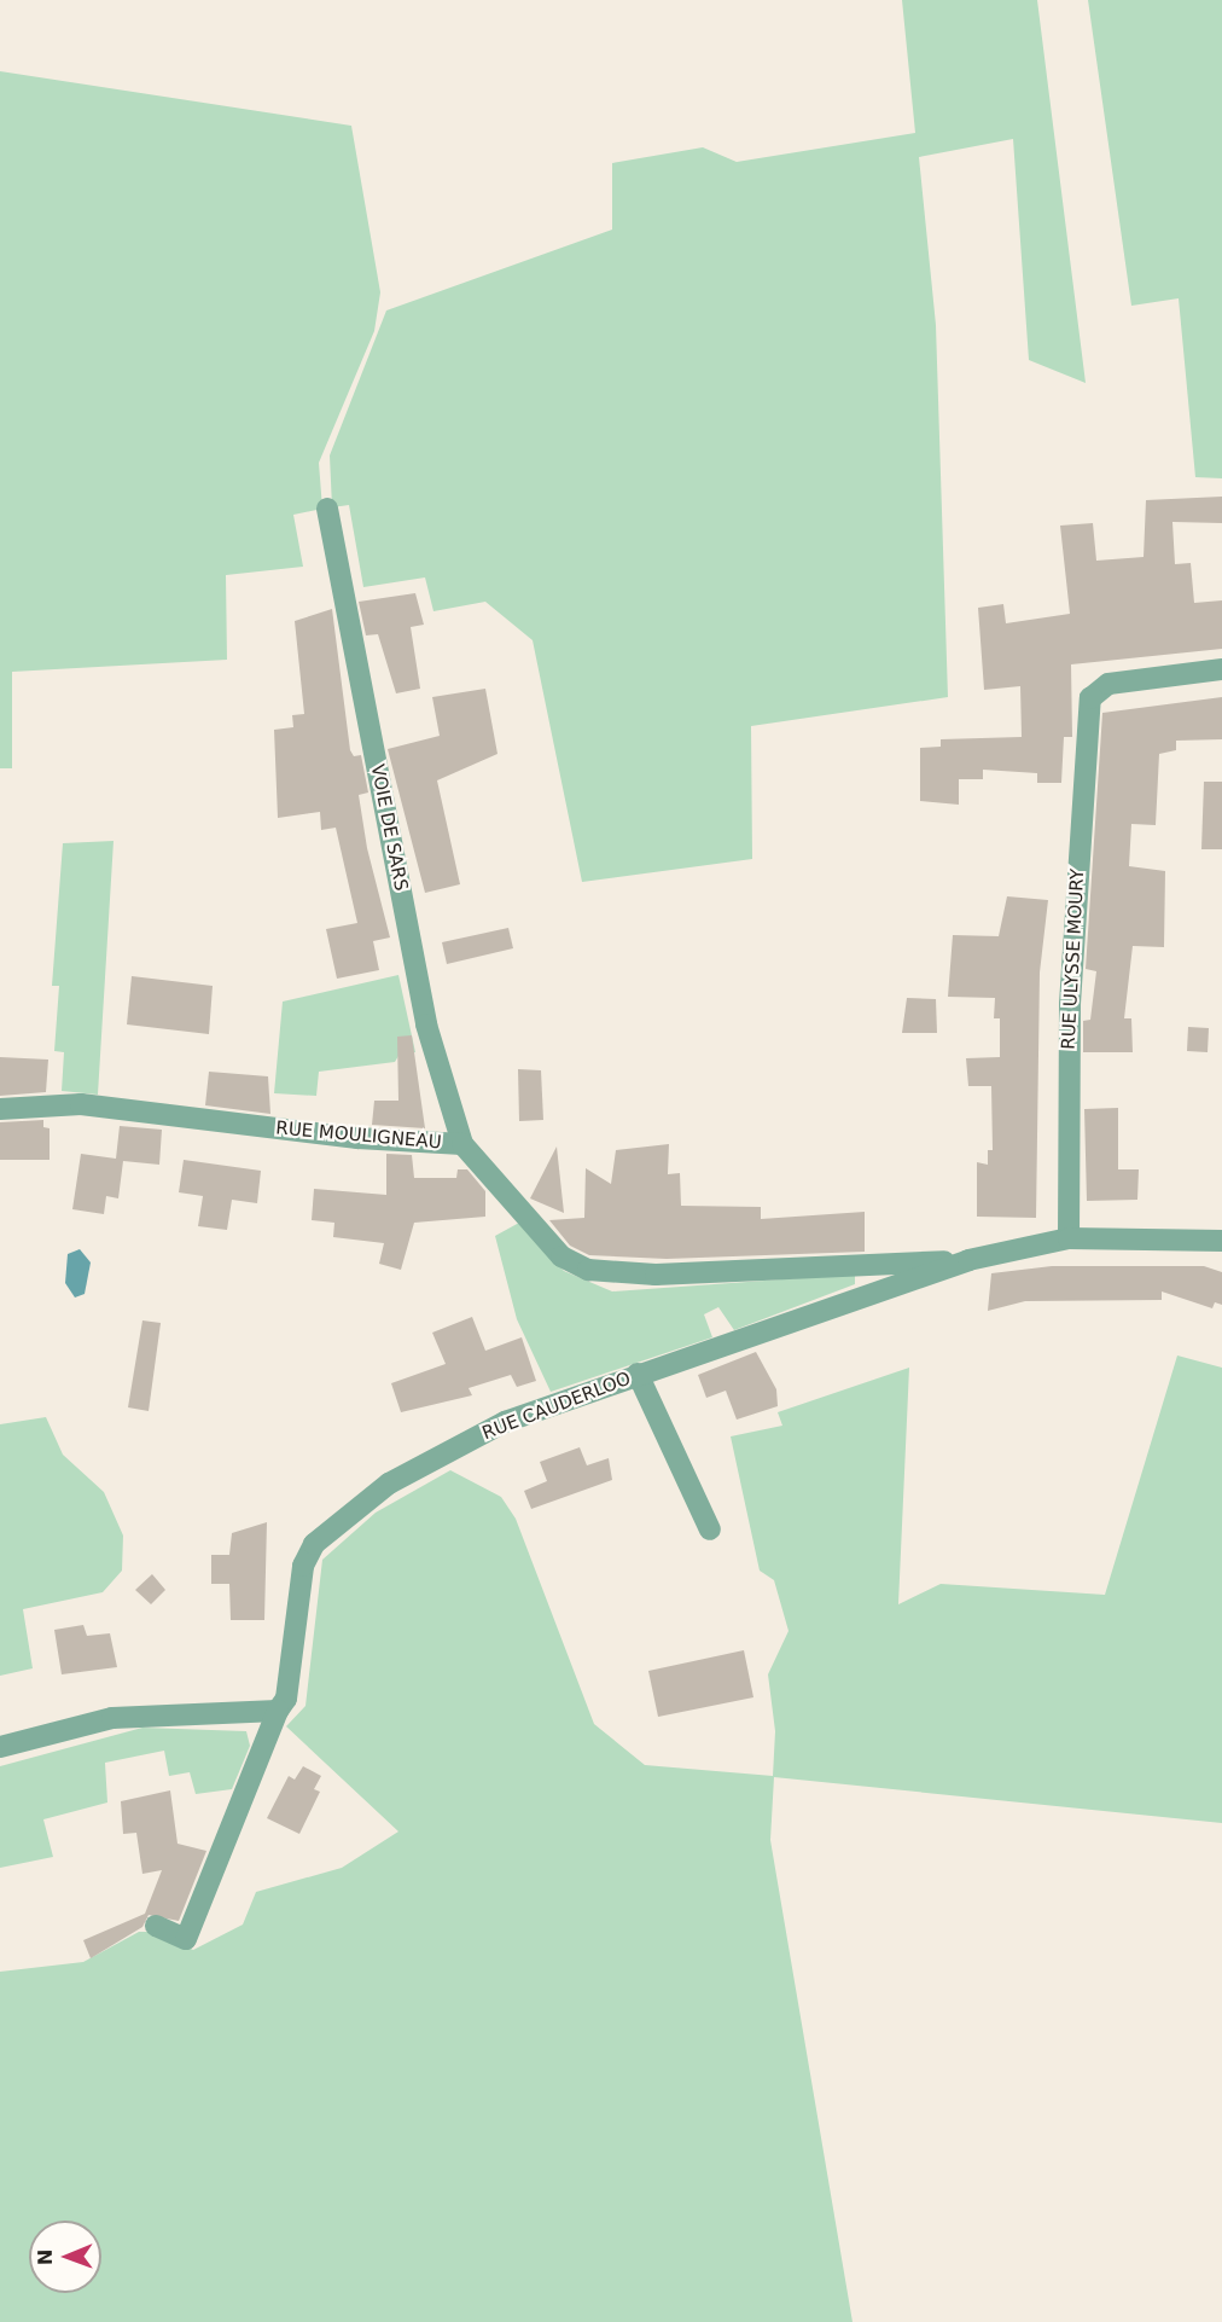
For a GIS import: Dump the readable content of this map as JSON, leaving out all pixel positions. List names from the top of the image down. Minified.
{"streets":{"street":["VOIE DE SARS","RUE ULYSSE MOURY","RUE MOULIGNEAU","RUE CAUDERLOO"]},"crossings":[["VOIE DE SARS","RUE MOULIGNEAU"],["RUE ULYSSE MOURY","RUE CAUDERLOO"],["RUE MOULIGNEAU","RUE CAUDERLOO"]],"north":"left"}
